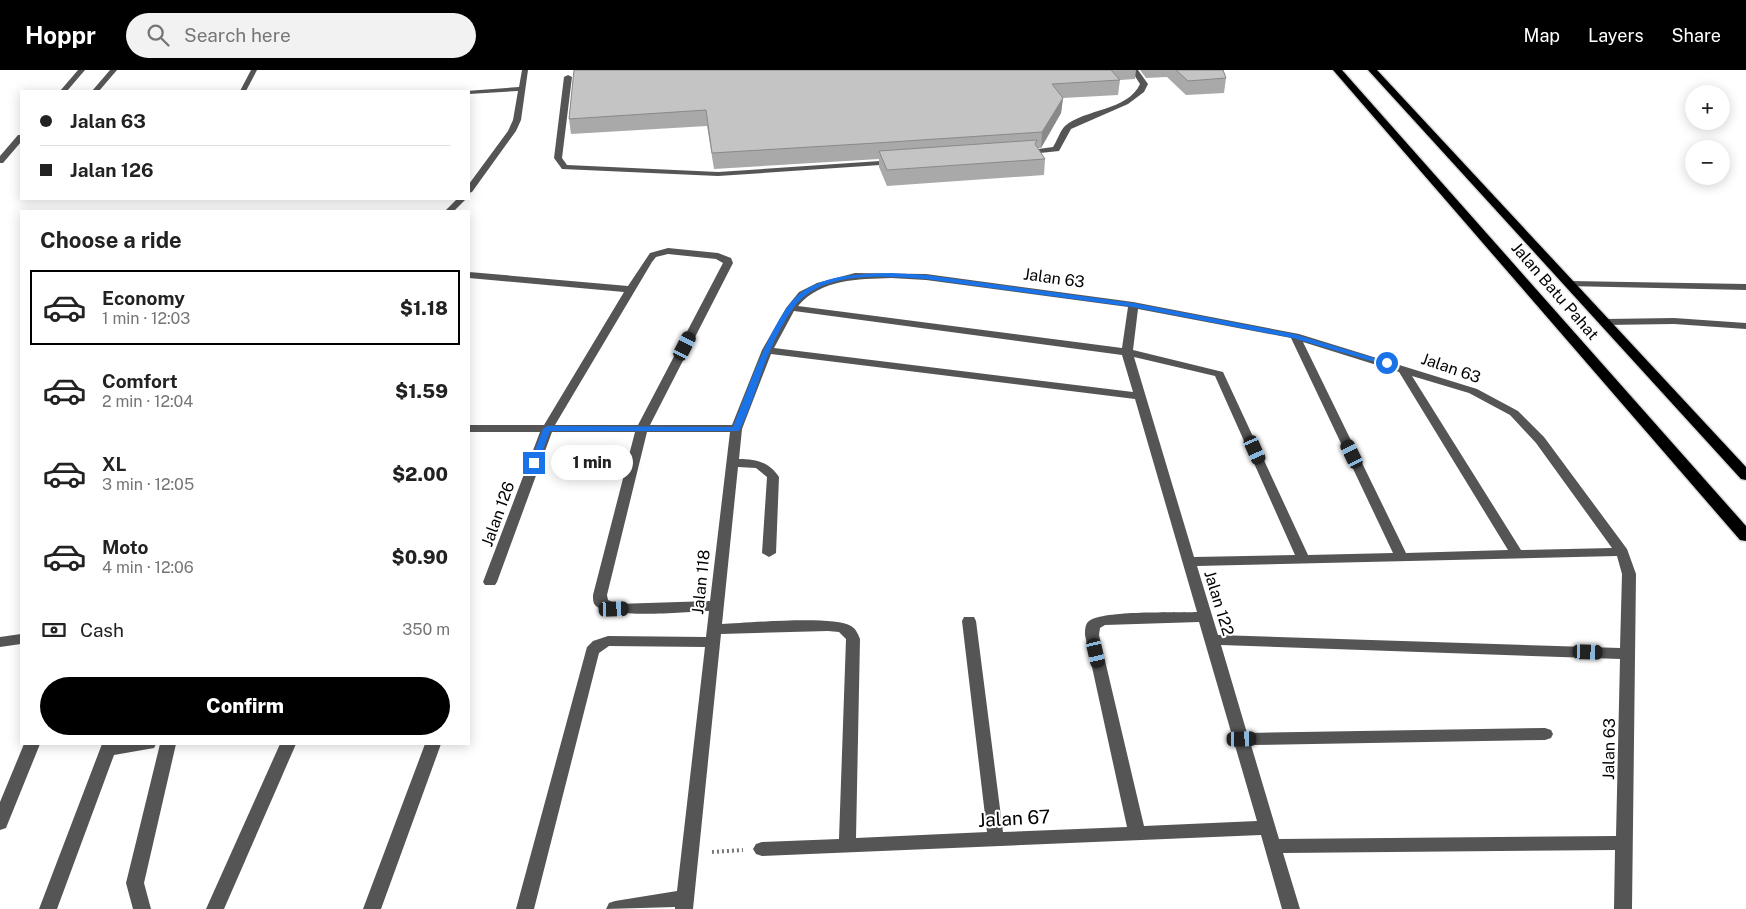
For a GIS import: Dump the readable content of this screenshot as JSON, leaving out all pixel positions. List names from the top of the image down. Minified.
{"streets":{"highway":["Jalan Batu Pahat"],"street":["Jalan 63","Jalan 126","Jalan 118","Jalan 122","Jalan 67"]},"crossings":[["Jalan 63","Jalan 118"],["Jalan 63","Jalan 122"],["Jalan 122","Jalan 67"]],"page":{"header":"Hoppr","search":"Search here","nav":["Map","Layers","Share"],"map_buttons":["+","−"],"banner":["Jalan 63","Jalan 126"],"heading":"Choose a ride","list":[{"name":"Economy","note":"1 min · 12:03","value":"$1.18"},{"name":"Comfort","note":"2 min · 12:04","value":"$1.59"},{"name":"XL","note":"3 min · 12:05","value":"$2.00"},{"name":"Moto","note":"4 min · 12:06","value":"$0.90"}],"bubble":"1 min","pay":["Cash","350 m"],"buttons":"Confirm"}}
